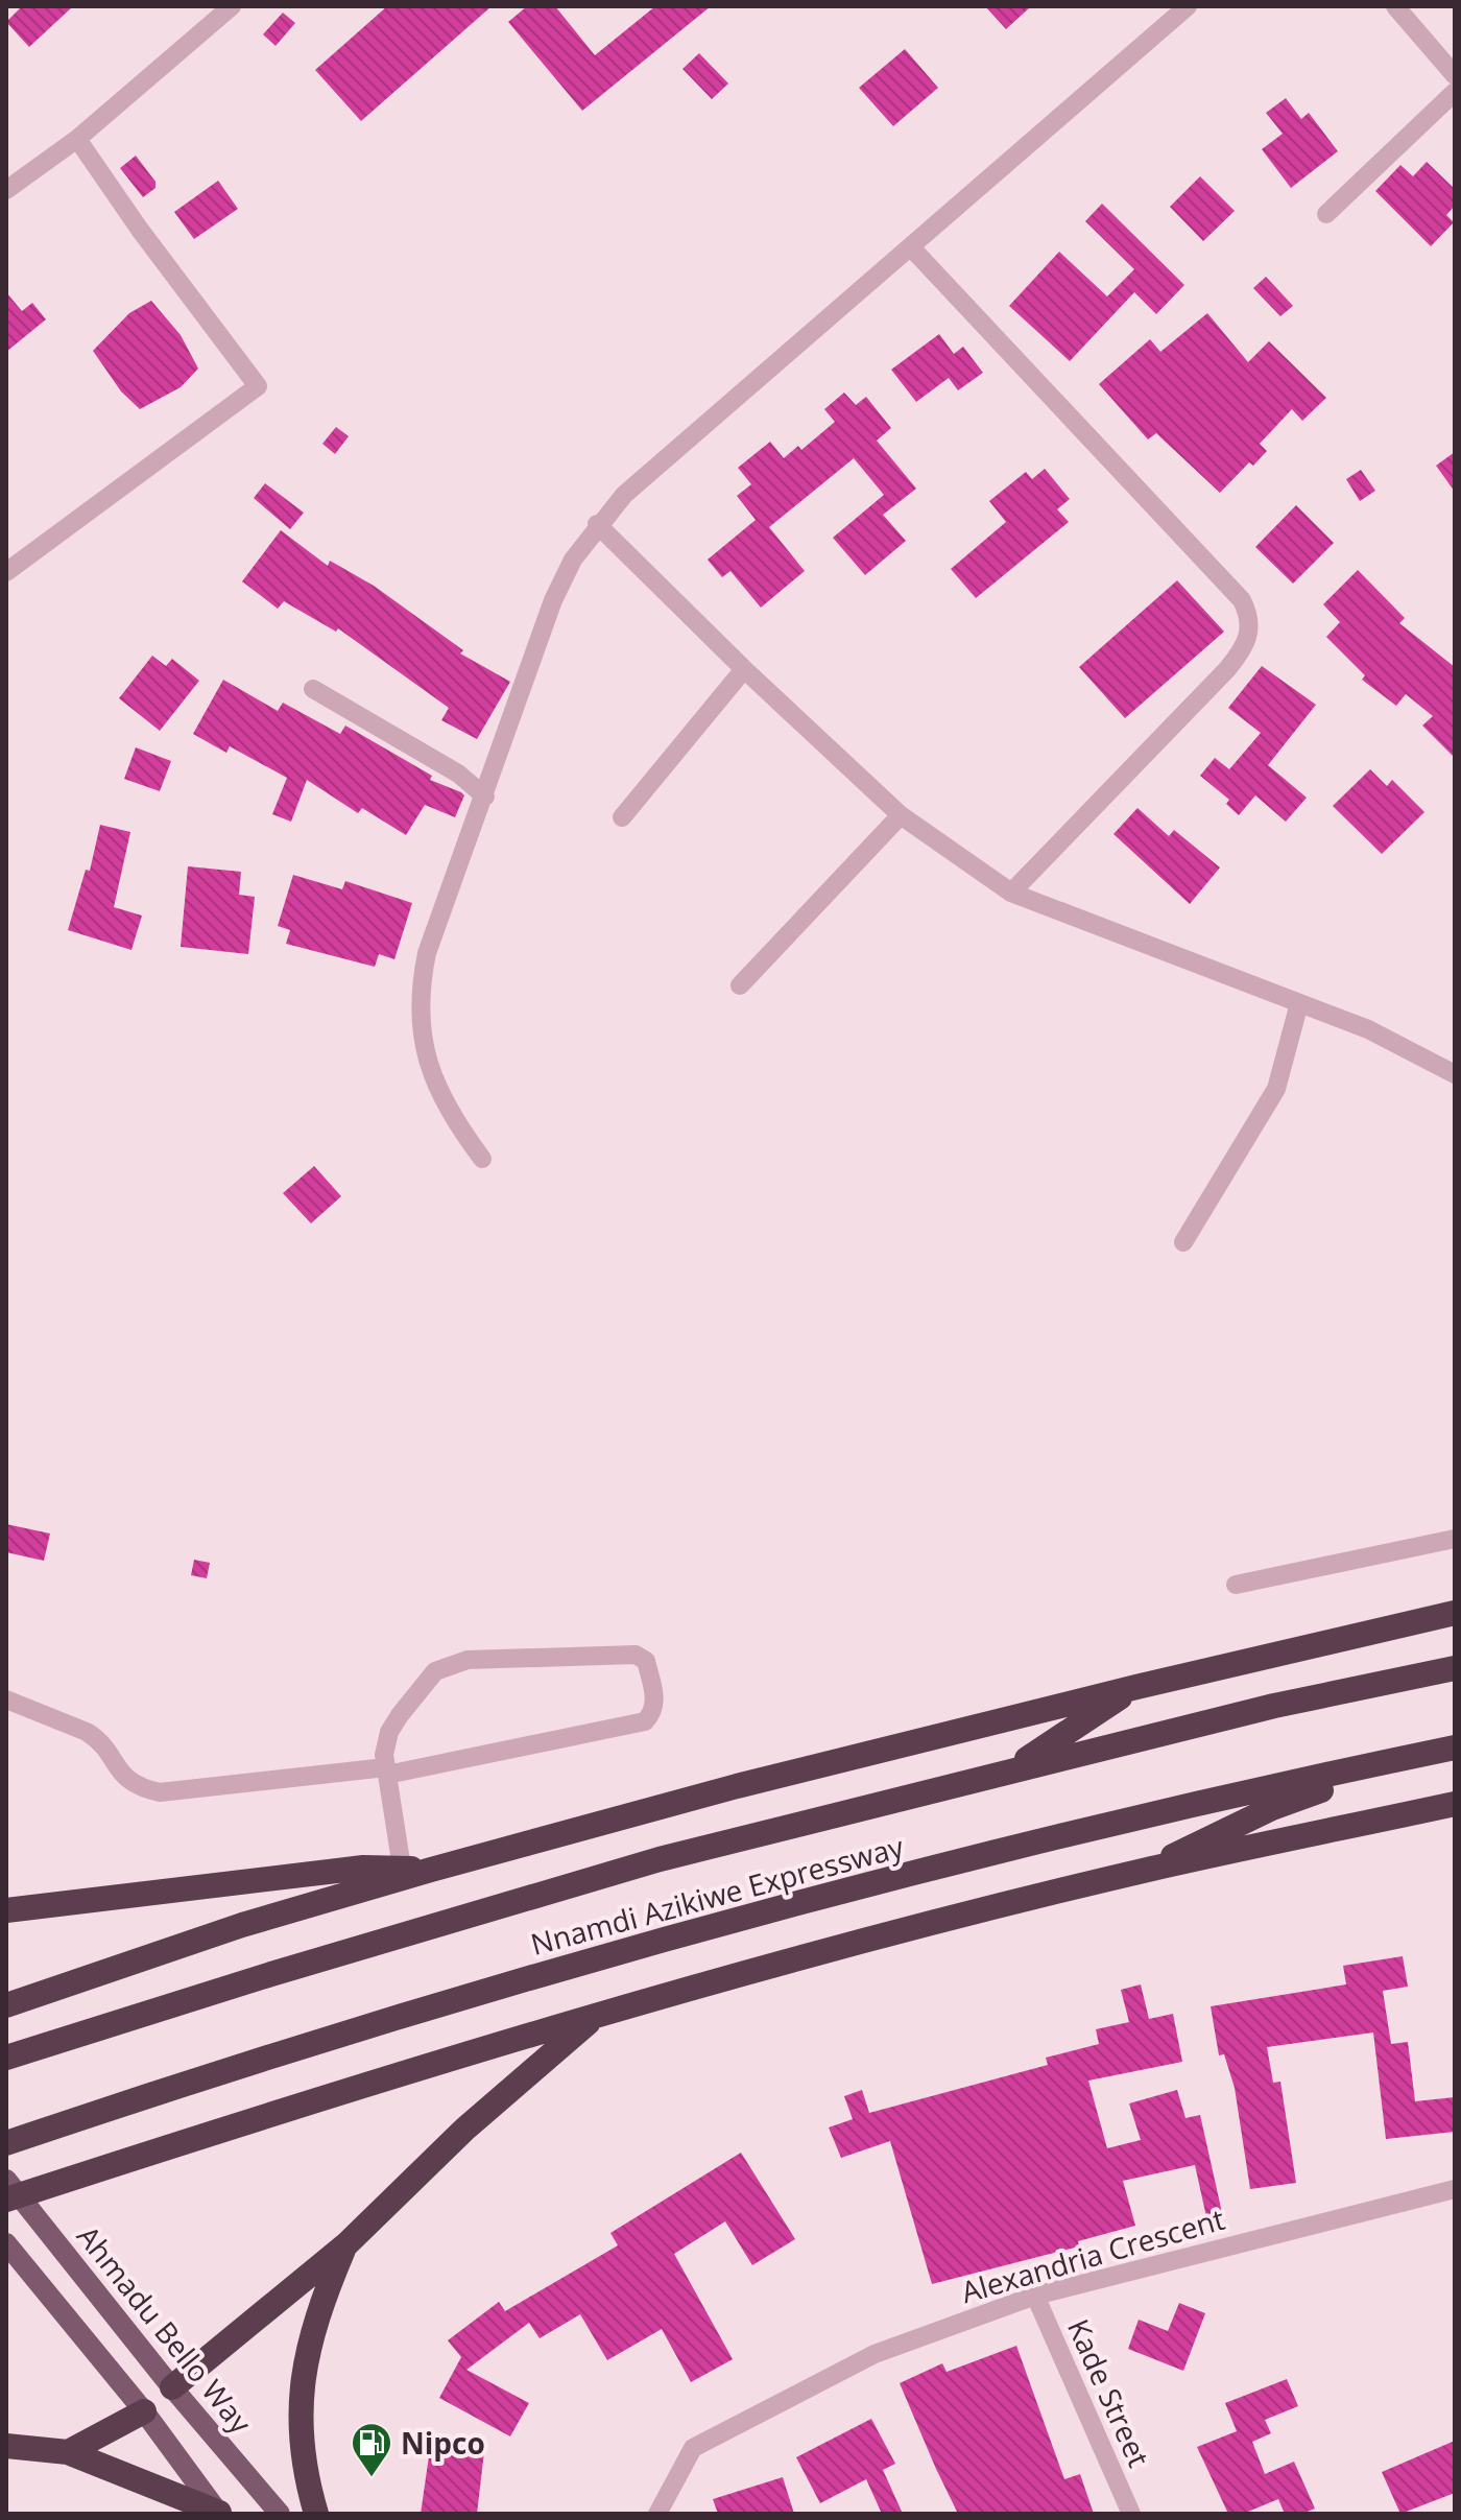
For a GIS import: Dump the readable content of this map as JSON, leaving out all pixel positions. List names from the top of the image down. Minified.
{"streets":{"highway":["Nnamdi Azikiwe Expressway"],"main road":["Ahmadu Bello Way"],"street":["Alexandria Crescent","Kade Street"]},"crossings":[["Alexandria Crescent","Kade Street"]],"places":{"fuel station":["Nipco"]}}
